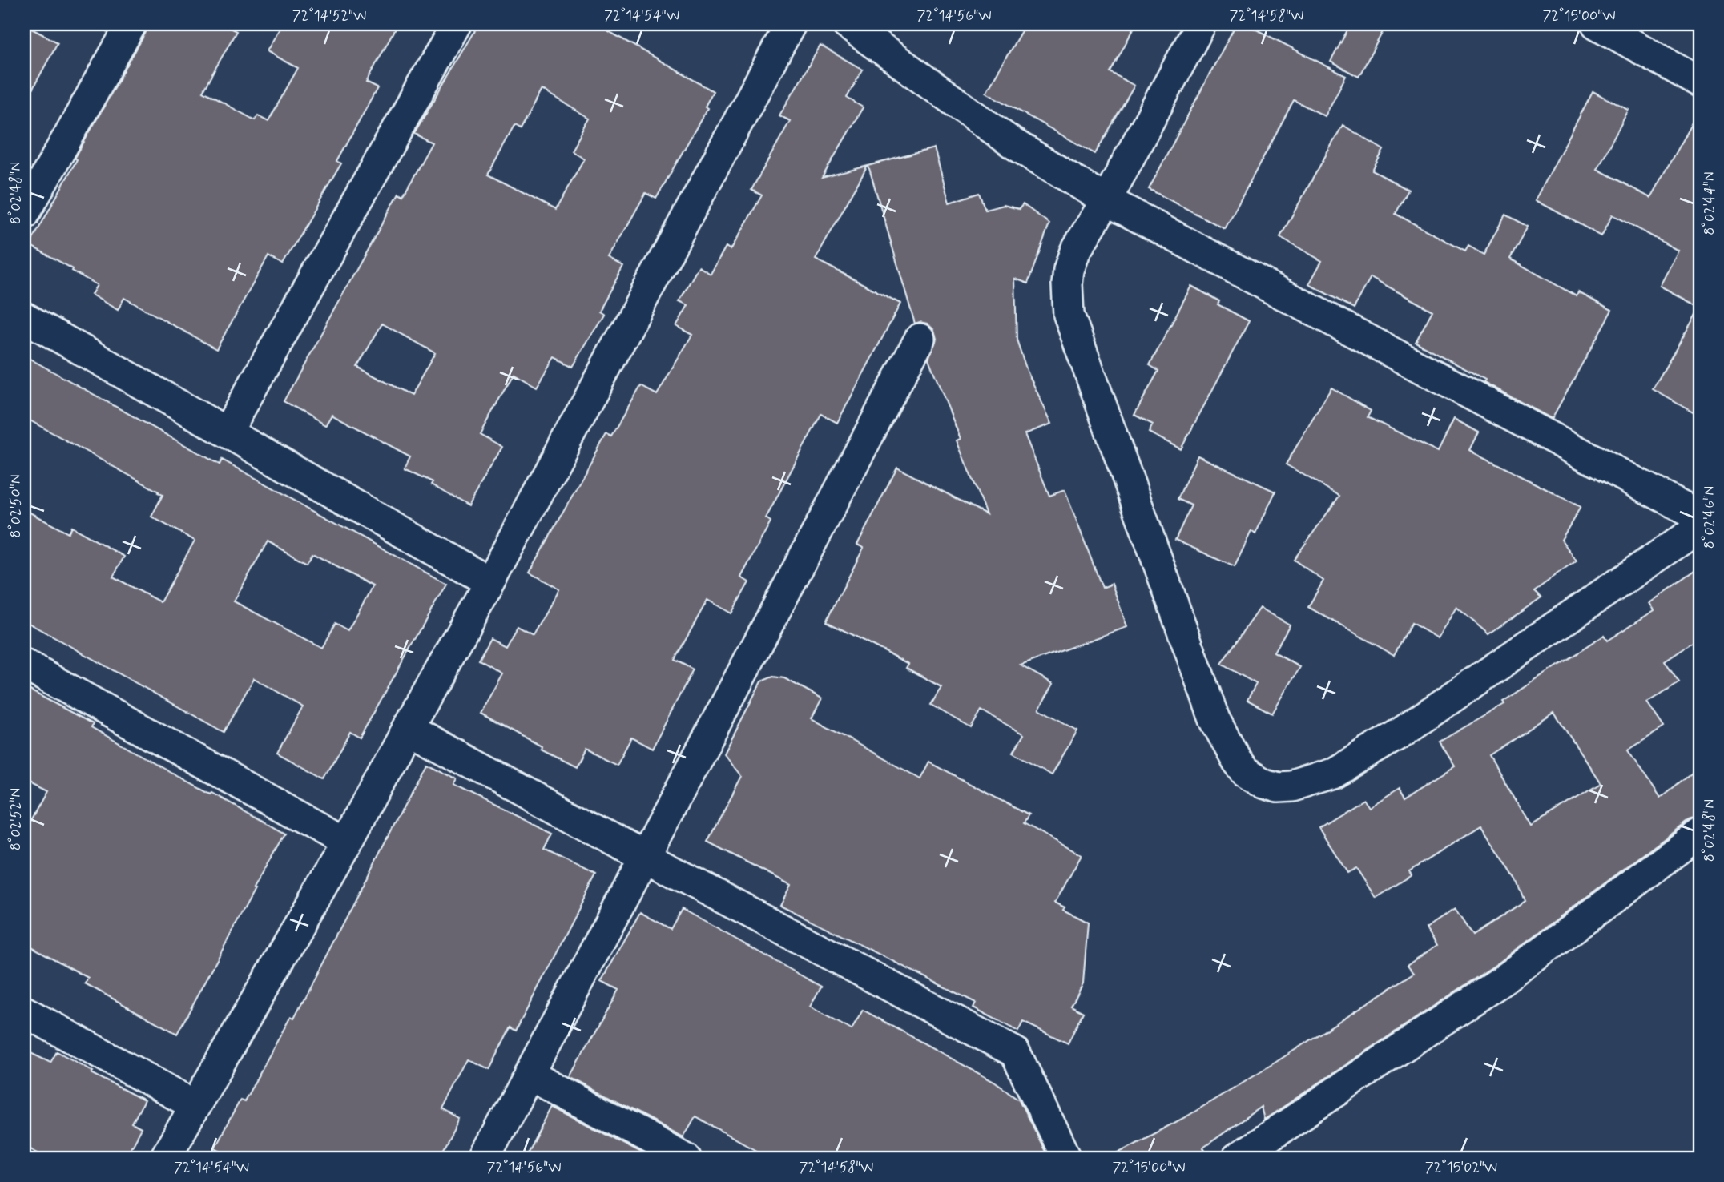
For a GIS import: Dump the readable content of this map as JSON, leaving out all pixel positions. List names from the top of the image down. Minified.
{"coordinates":["72°14'52\"W","72°14'54\"W","72°14'56\"W","72°14'58\"W","72°15'00\"W","8°02'48\"N","8°02'44\"N","8°02'50\"N","8°02'46\"N","8°02'52\"N","72°15'02\"W"]}
